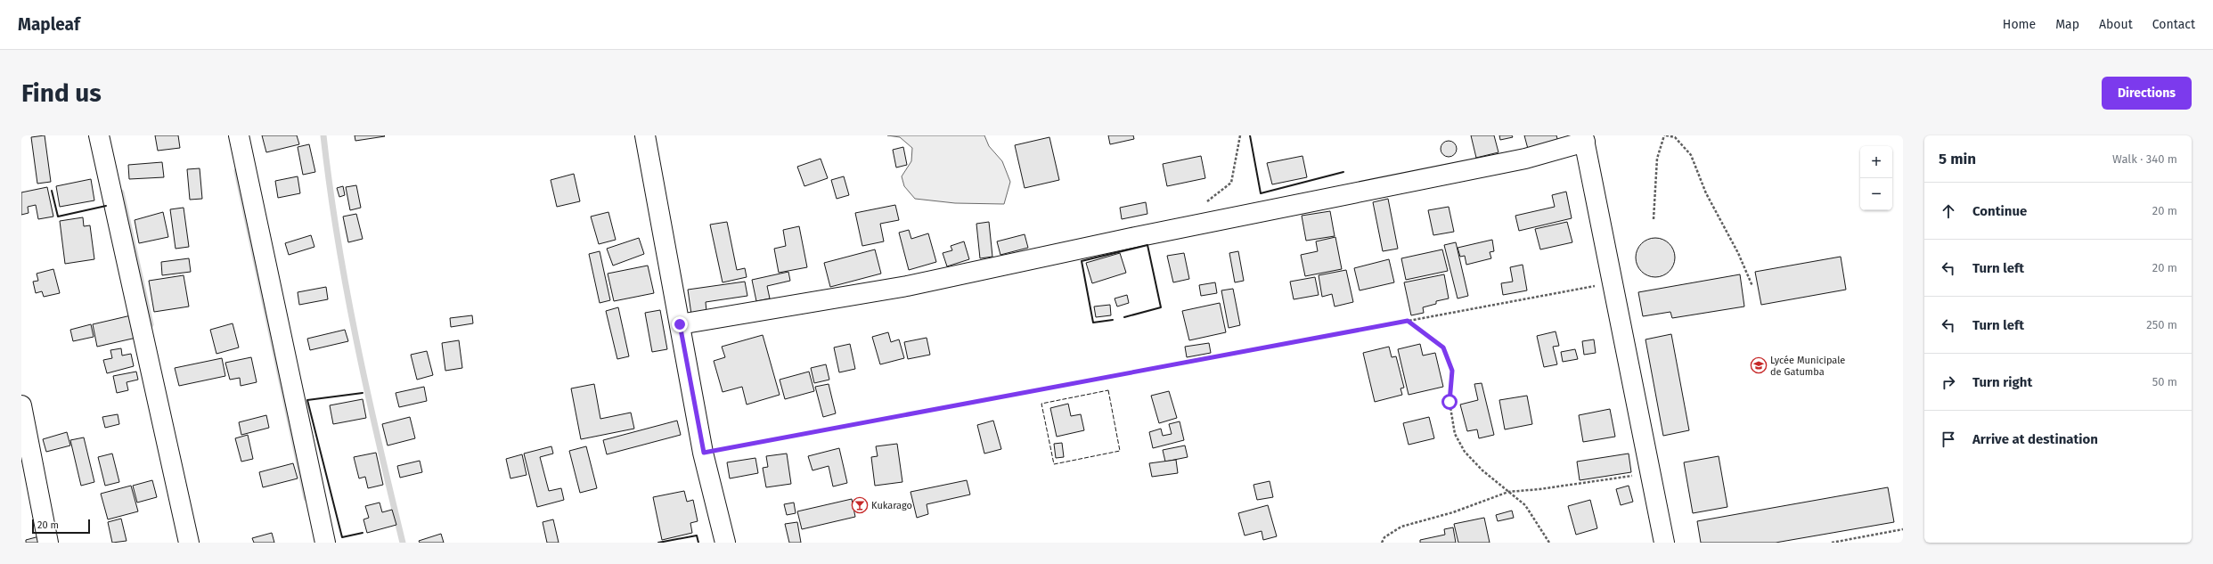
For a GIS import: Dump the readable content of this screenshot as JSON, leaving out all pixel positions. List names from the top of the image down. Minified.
{"places":{"school or university":["Lycée Municipale de Gatumba"],"bar":["Kukarago"]},"scale_bar":"20 m","page":{"header":"Mapleaf","nav":["Home","Map","About","Contact"],"buttons":"Directions","title":"Find us","heading":["5 min","Walk · 340 m"],"map_buttons":["+","−"],"list":[["Continue","20 m"],["Turn left","20 m"],["Turn left","250 m"],["Turn right","50 m"],"Arrive at destination"],"scale":"20 m"}}
